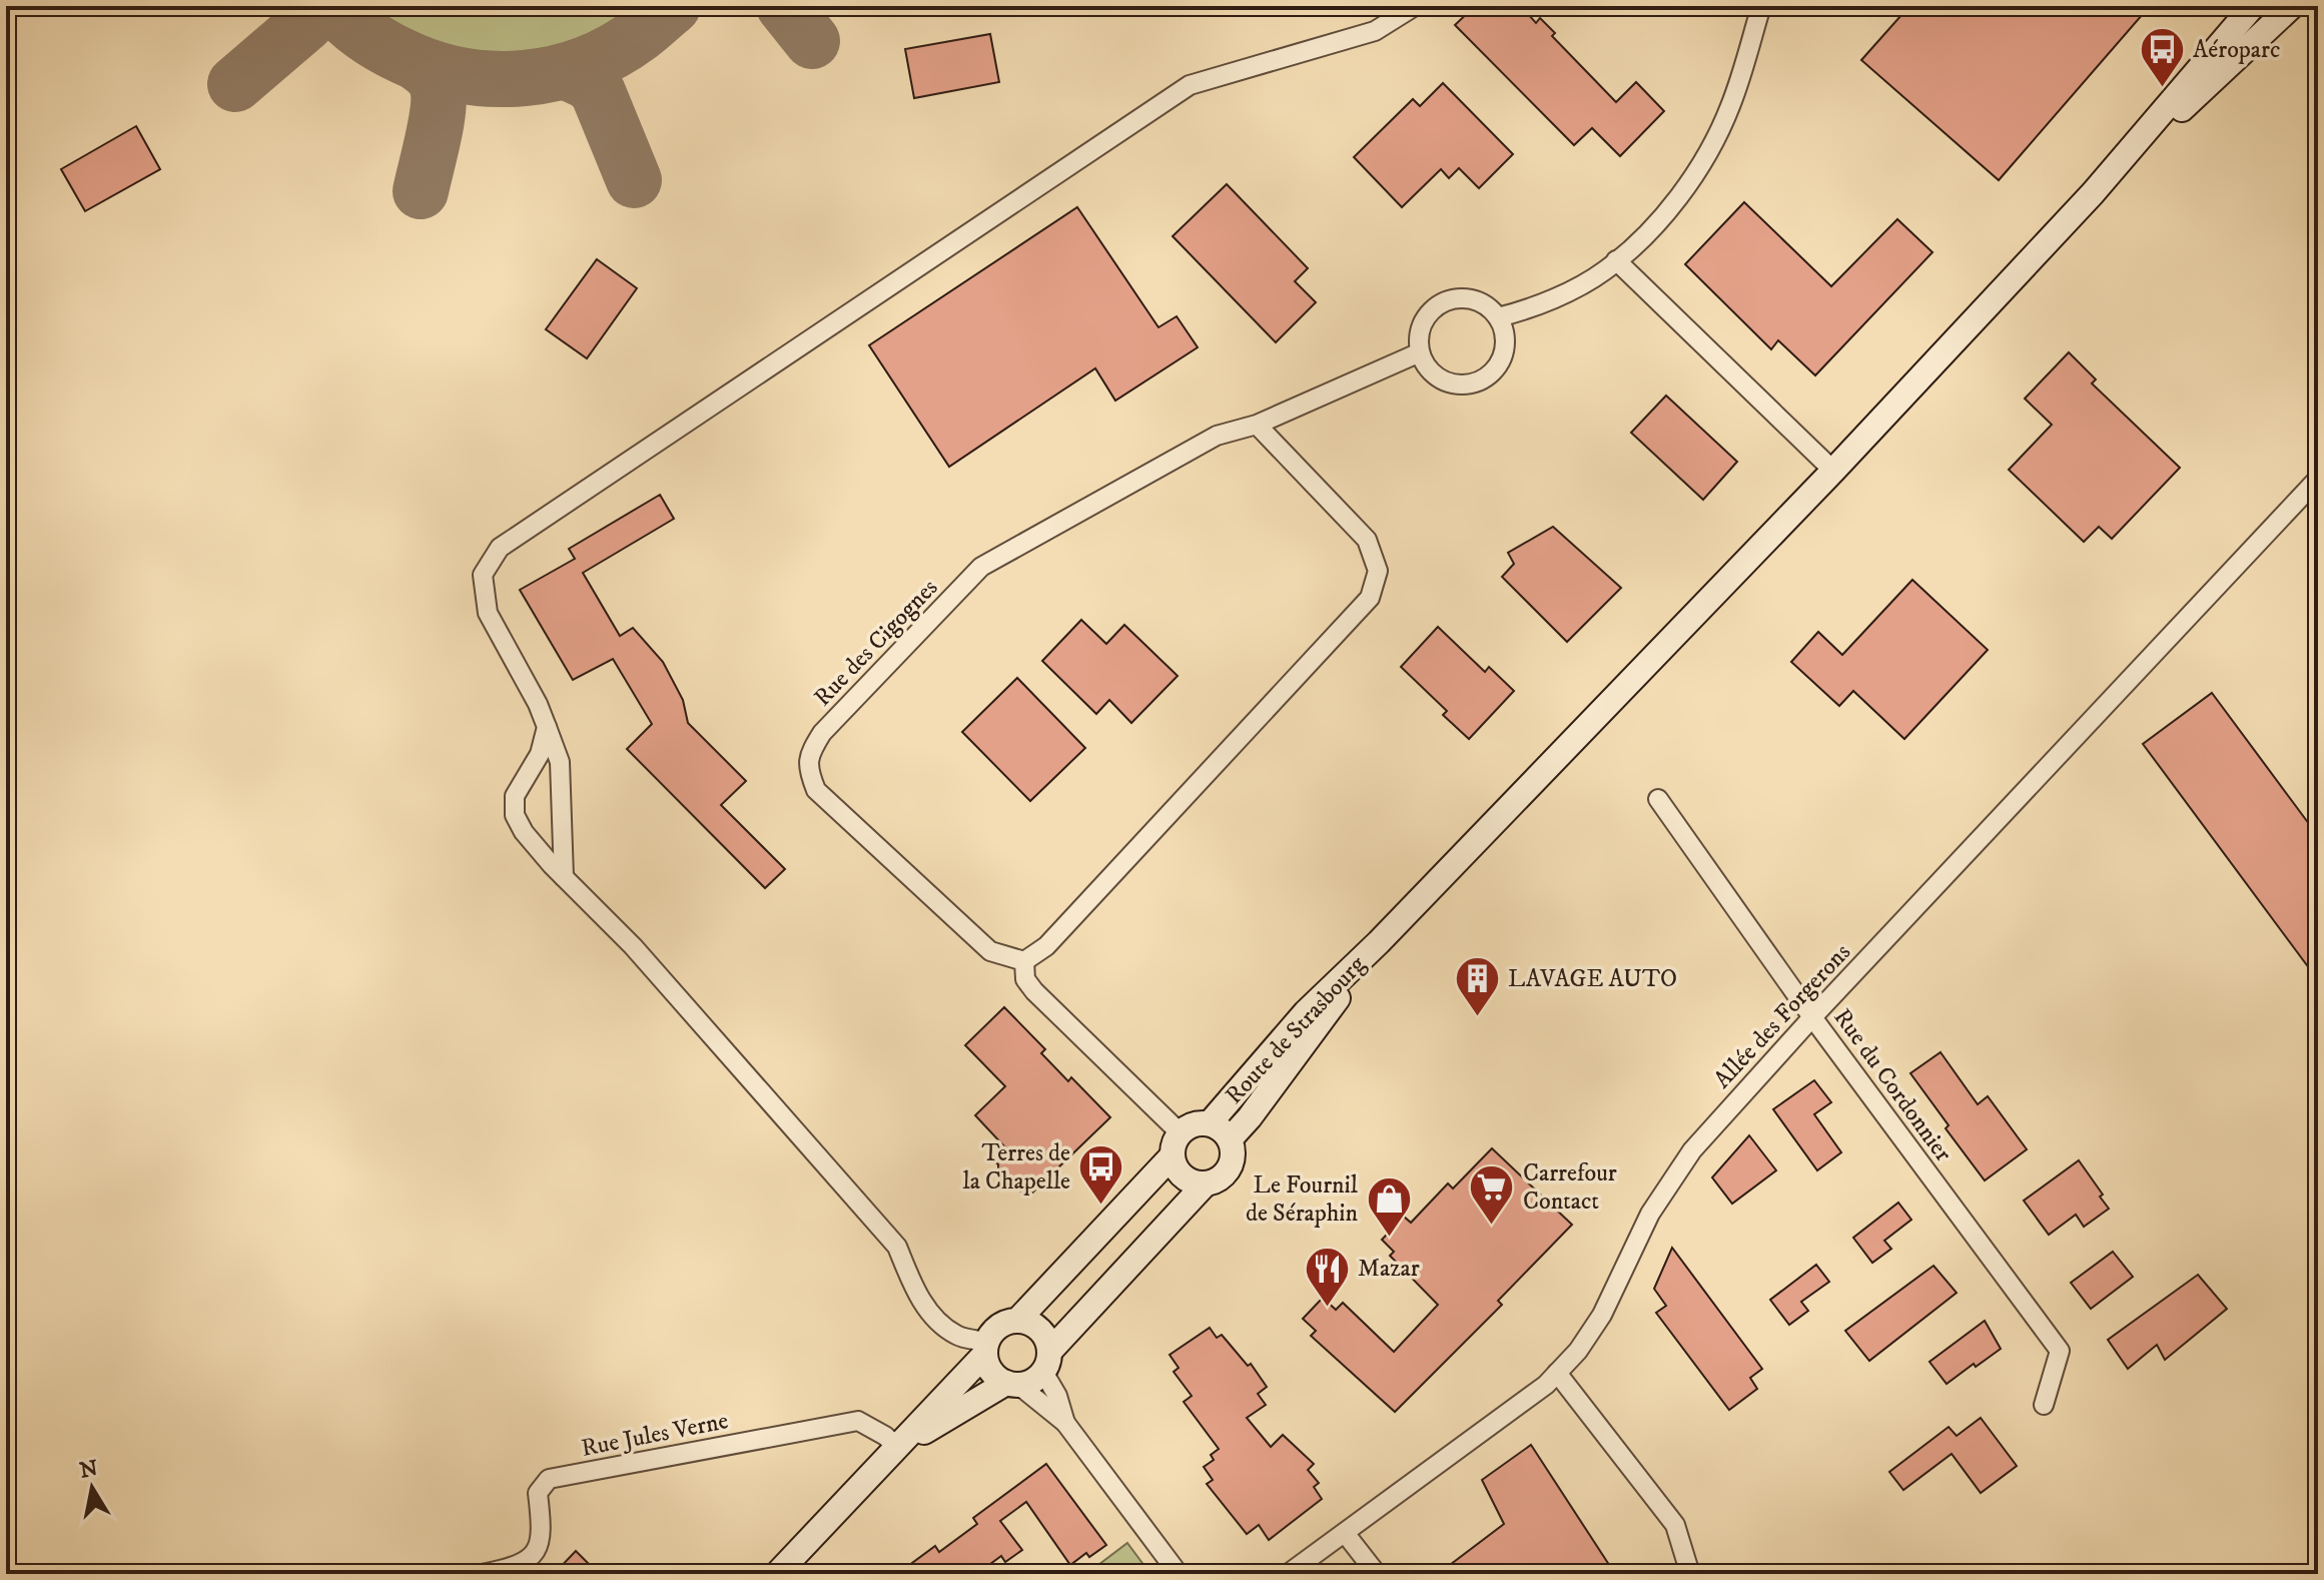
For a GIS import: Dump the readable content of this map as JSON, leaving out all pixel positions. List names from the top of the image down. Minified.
{"streets":{"main road":["Route de Strasbourg"],"street":["Rue des Cigognes","Allée des Forgerons","Rue du Cordonnier","Rue Jules Verne"]},"crossings":[["Allée des Forgerons","Rue du Cordonnier"]],"places":{"bus stop":["Aéroparc","Terres de la Chapelle"],"building":["LAVAGE AUTO"],"supermarket":["Carrefour Contact"],"shop":["Le Fournil de Séraphin"],"restaurant":["Mazar"]},"north":"top"}
